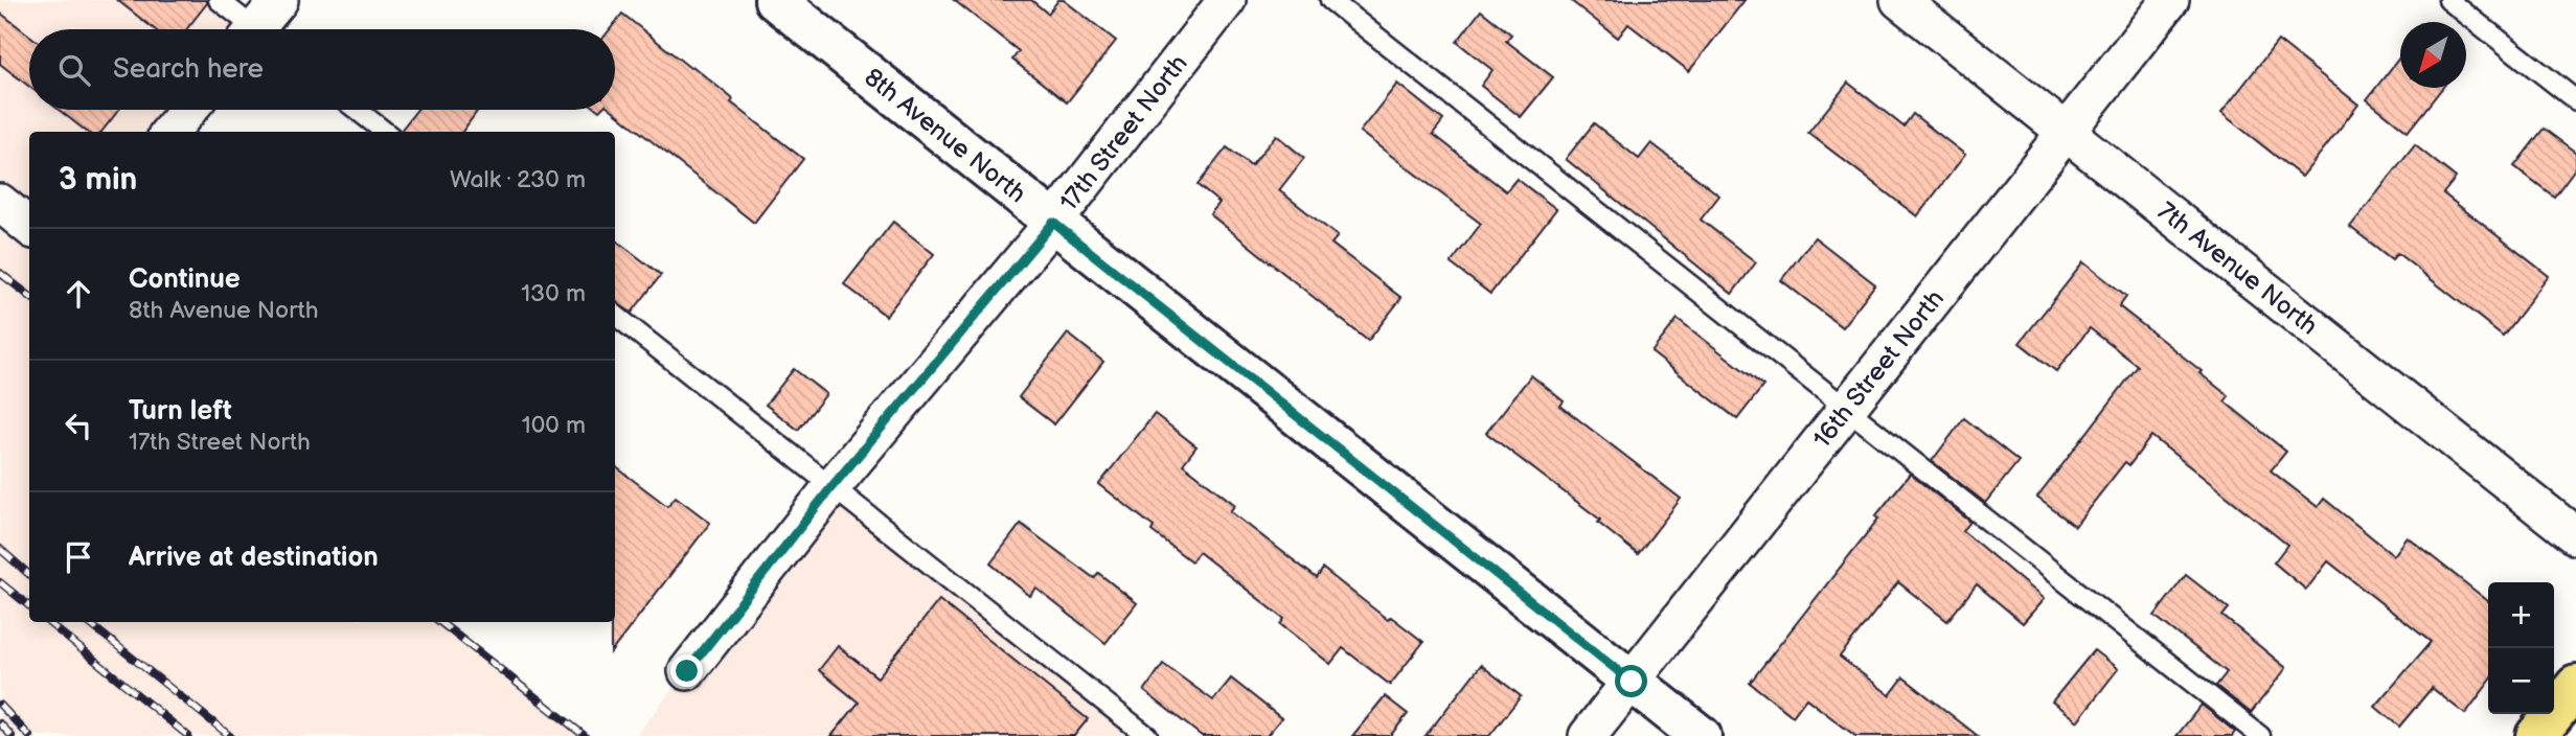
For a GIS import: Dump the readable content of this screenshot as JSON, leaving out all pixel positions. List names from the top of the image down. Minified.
{"streets":{"street":["17th Street North","8th Avenue North","7th Avenue North","16th Street North"]},"crossings":[["17th Street North","8th Avenue North"],["8th Avenue North","16th Street North"],["7th Avenue North","16th Street North"]],"north":"bottom left","page":{"search":"Search here","heading":["3 min","Walk · 230 m"],"list":[["Continue","8th Avenue North","130 m"],["Turn left","17th Street North","100 m"],"Arrive at destination"],"map_buttons":["+","−"]}}
